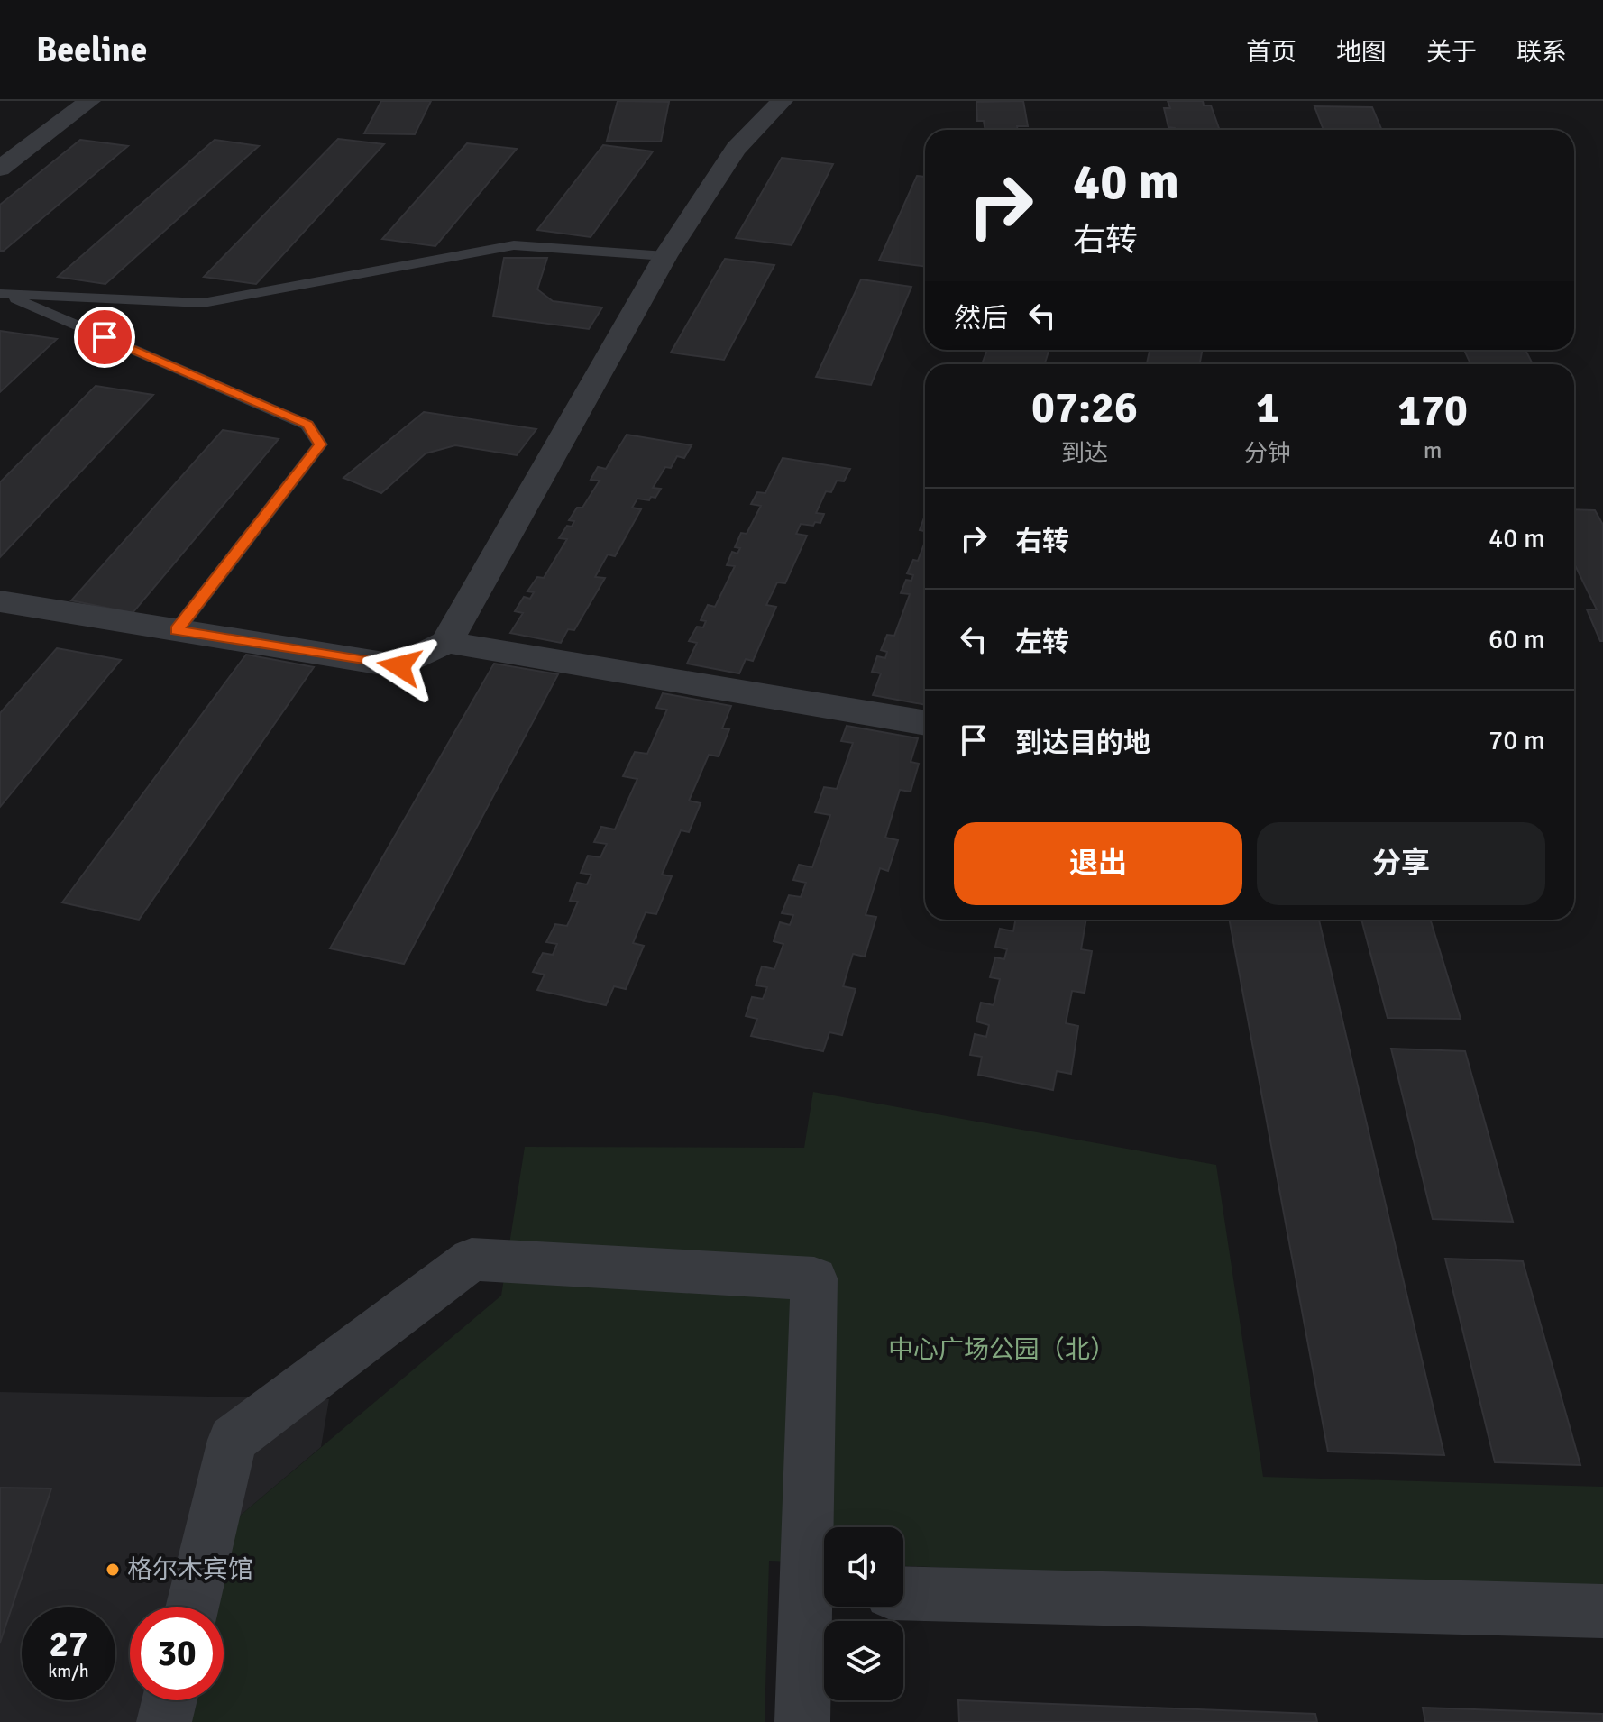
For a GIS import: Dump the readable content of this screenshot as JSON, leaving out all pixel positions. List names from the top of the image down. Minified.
{"parks":["中心广场公园（北）"],"places":["格尔木宾馆"],"page":{"header":"Beeline","nav":["首页","地图","关于","联系"],"turn":["40 m","右转"],"then":"然后","eta":["07:26","到达","1","分钟","170","m"],"list":[{"name":"右转","value":"40 m"},{"name":"左转","value":"60 m"},{"name":"到达目的地","value":"70 m"}],"buttons":["退出","分享"],"speed":"27 km/h","limit":"30"}}
